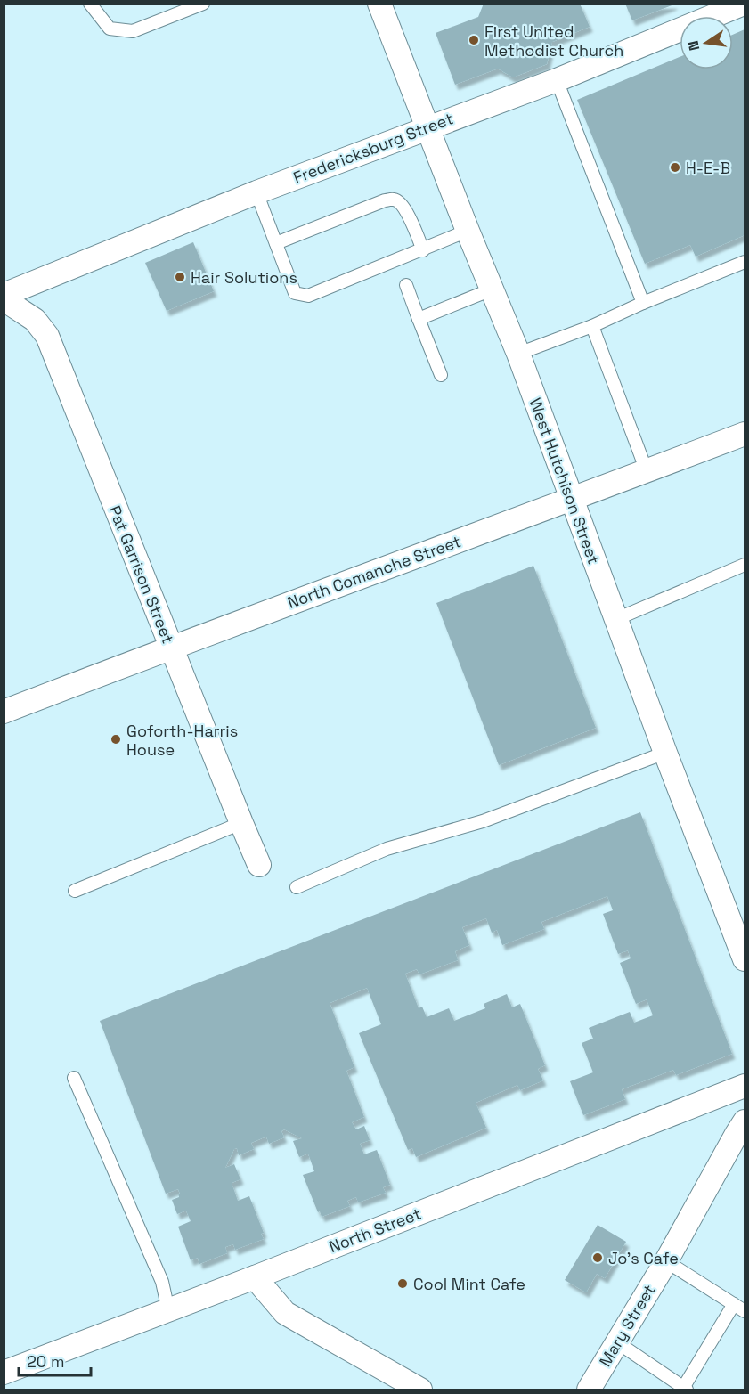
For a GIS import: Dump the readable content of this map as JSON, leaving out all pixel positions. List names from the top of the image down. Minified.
{"streets":{"street":["Fredericksburg Street","West Hutchison Street","North Comanche Street","Pat Garrison Street","North Street","Mary Street"]},"crossings":[["Fredericksburg Street","West Hutchison Street"],["West Hutchison Street","North Comanche Street"],["North Comanche Street","Pat Garrison Street"]],"places":["First United Methodist Church","H-E-B","Hair Solutions","Goforth-Harris House","Jo's Cafe","Cool Mint Cafe"],"scale_bar":"20 m","north":"left"}
